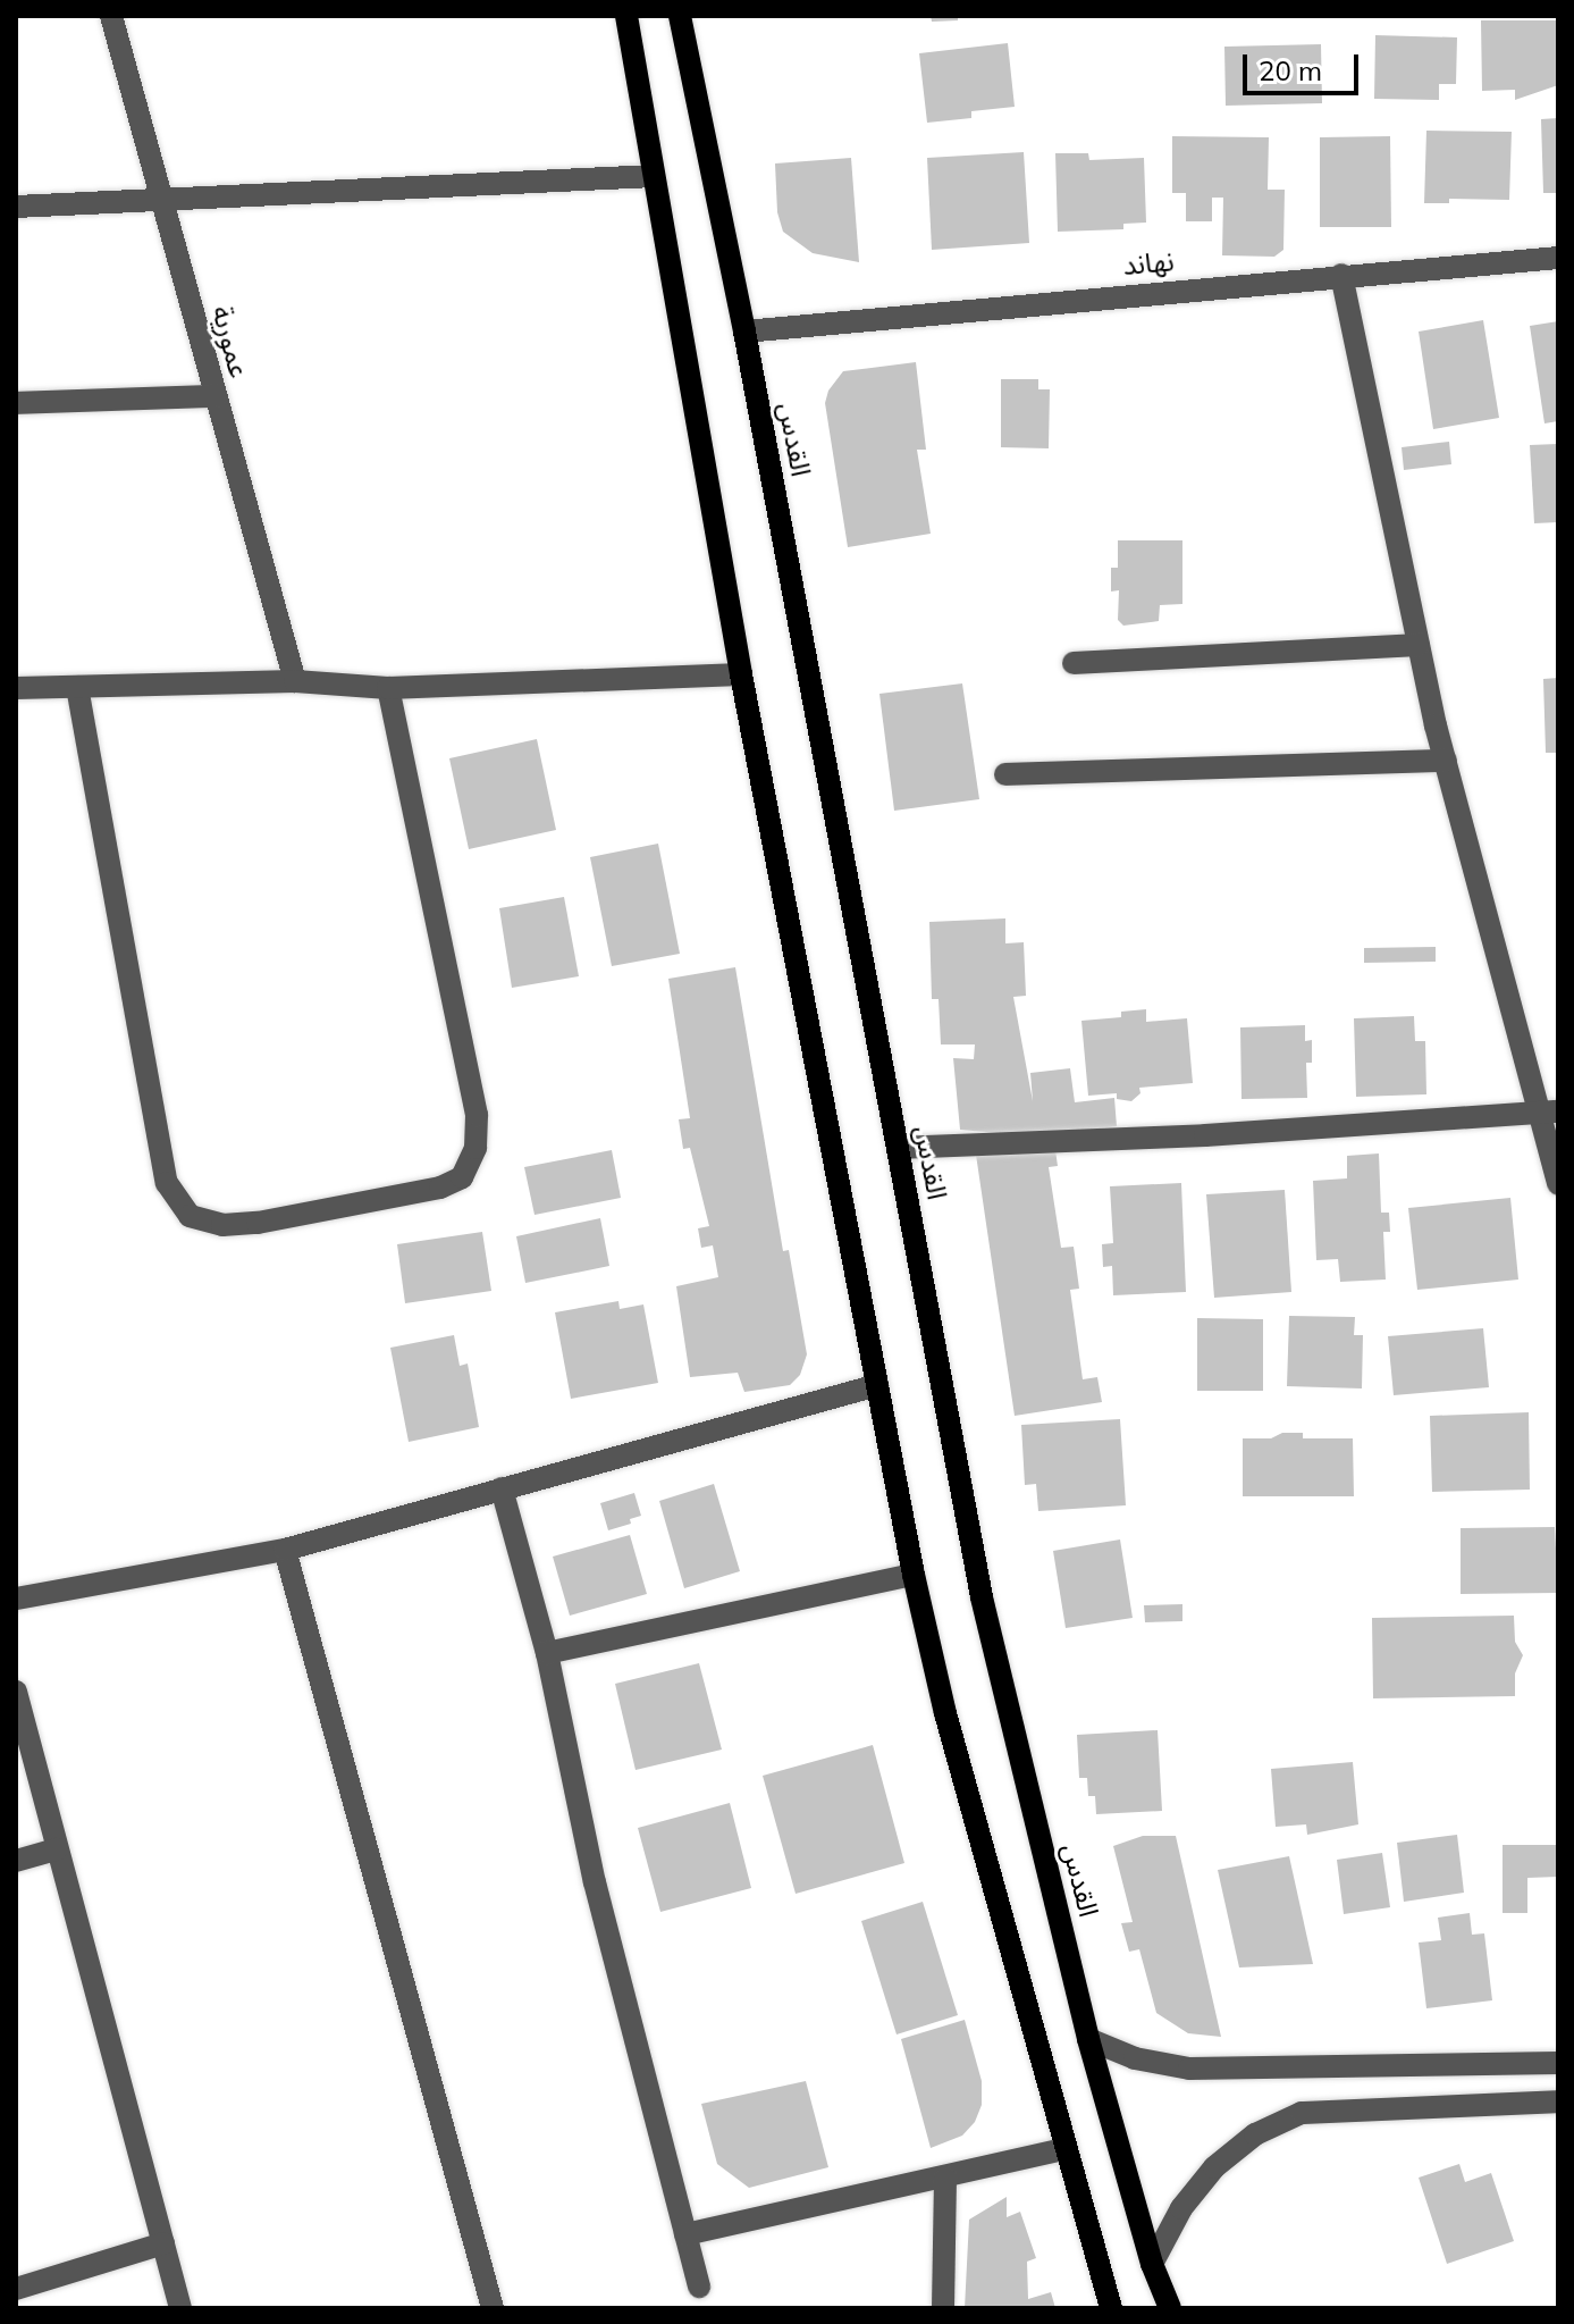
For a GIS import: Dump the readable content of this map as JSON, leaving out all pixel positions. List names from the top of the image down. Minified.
{"streets":{"main road":["القدس"],"street":["نهاند","عمورية"]},"crossings":[["نهاند","القدس"]],"scale_bar":"20 m"}
